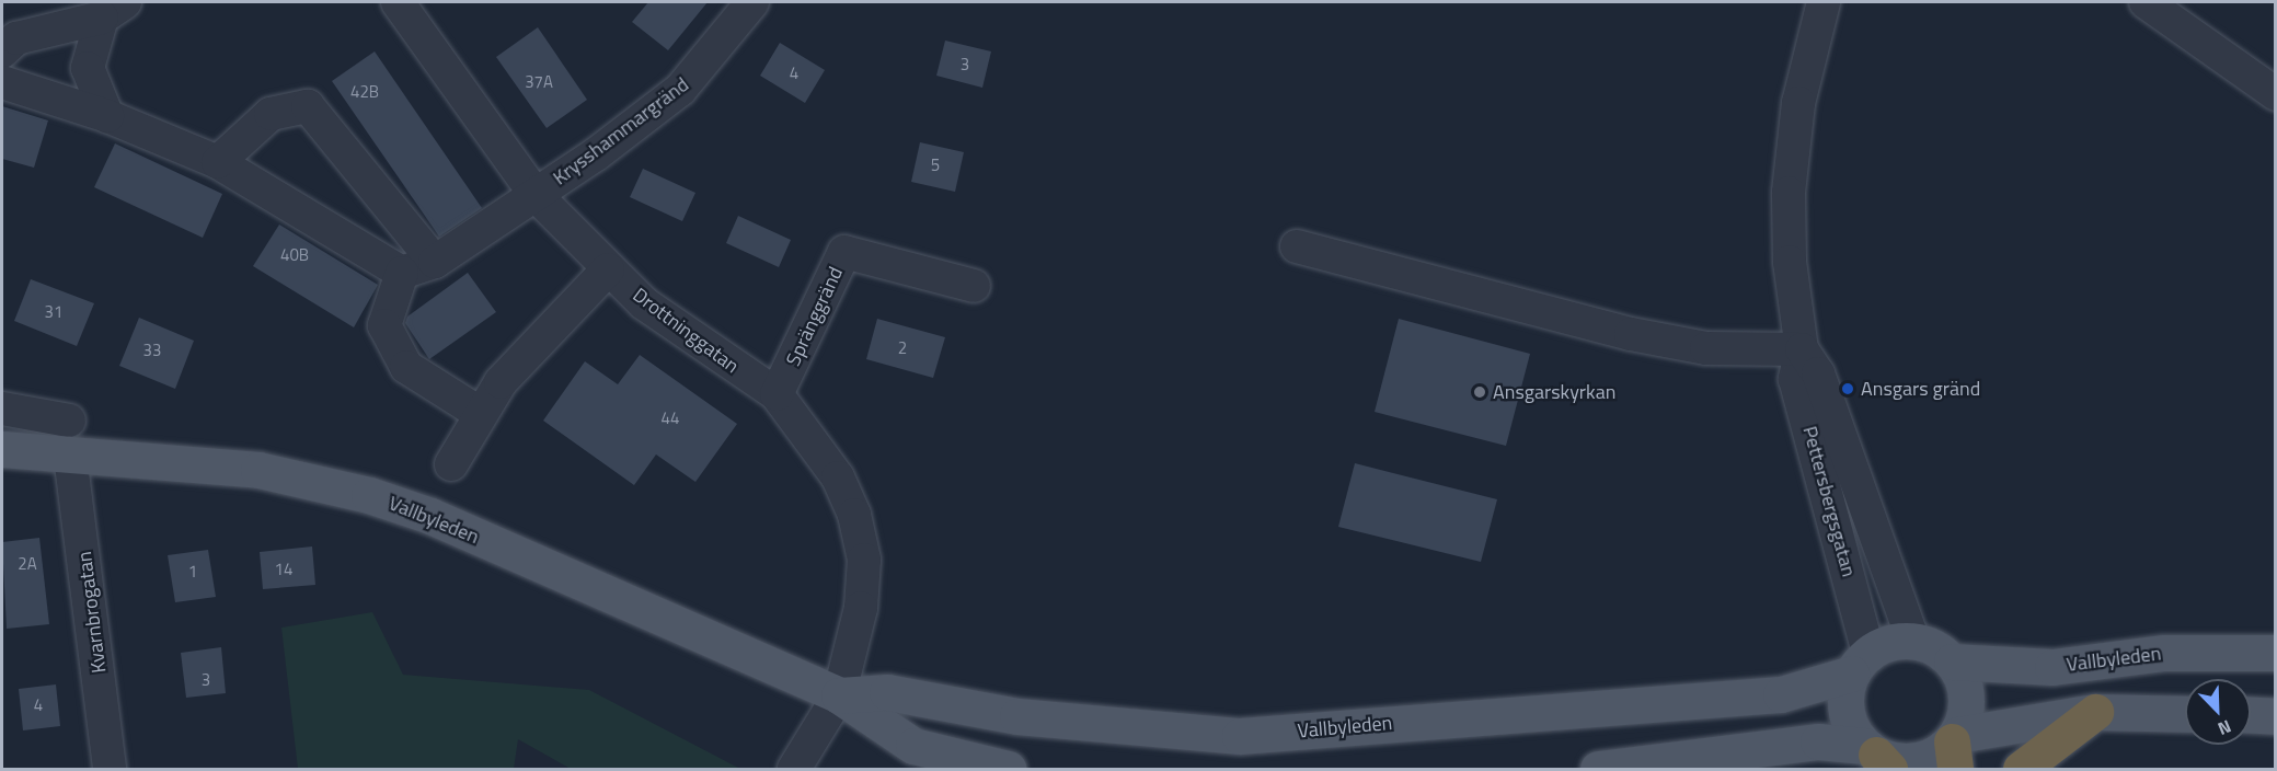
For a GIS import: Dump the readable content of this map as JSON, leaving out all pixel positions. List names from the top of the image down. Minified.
{"streets":{"main road":["Vallbyleden"],"street":["Krysshammargränd","Spränggränd","Drottninggatan","Pettersbergsgatan","Kvarnbrogatan"]},"crossings":[["Krysshammargränd","Drottninggatan"],["Spränggränd","Drottninggatan"],["Drottninggatan","Vallbyleden"],["Pettersbergsgatan","Vallbyleden"],["Vallbyleden","Kvarnbrogatan"]],"places":["Ansgars gränd","Ansgarskyrkan"],"house_numbers":["3","4","37A","42B","5","40B","31","2","33","44","2A","14","1","3","4"],"north":"bottom right"}
